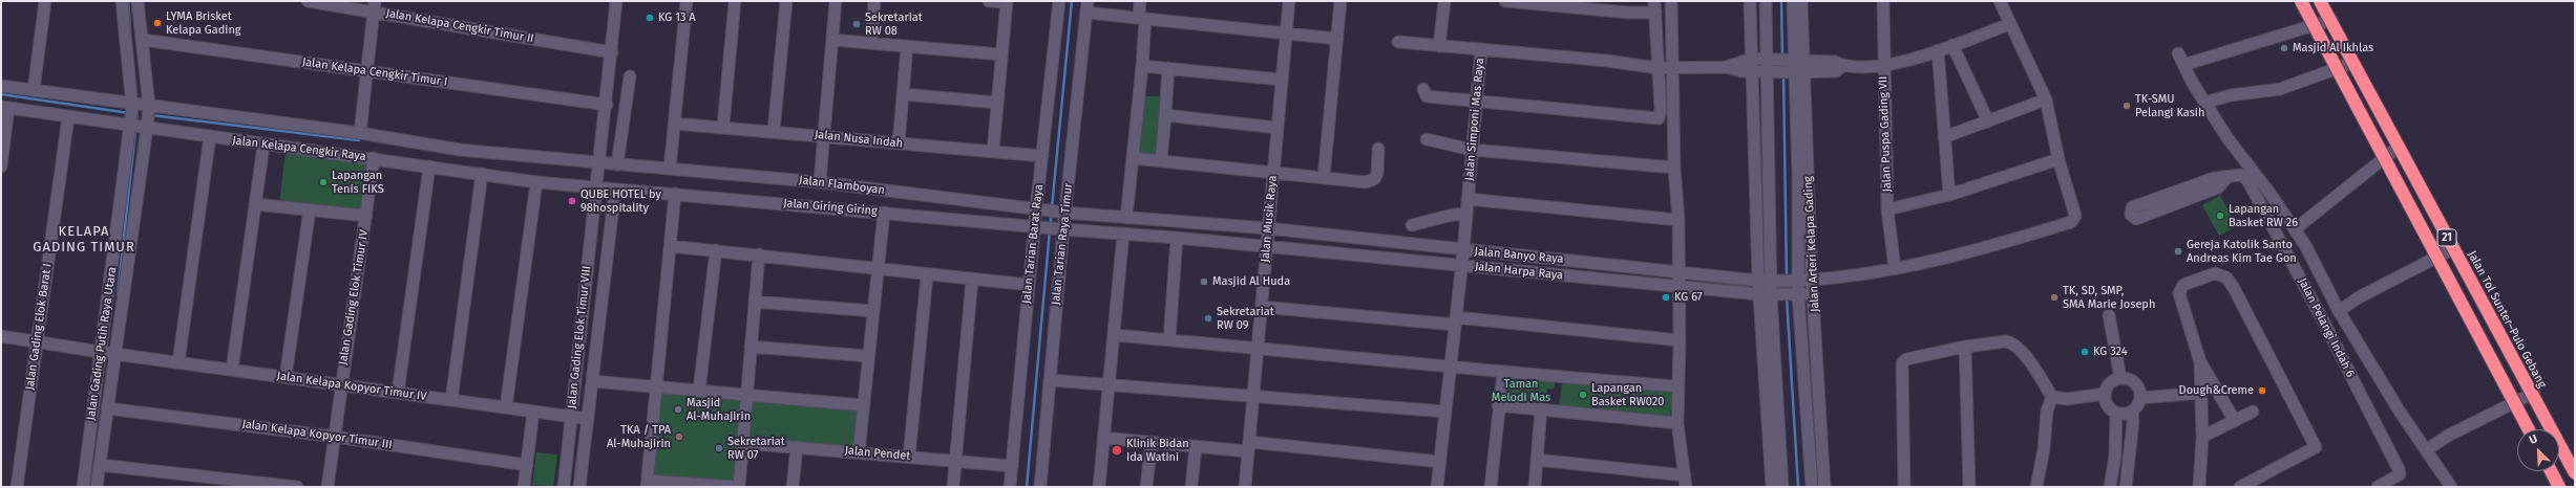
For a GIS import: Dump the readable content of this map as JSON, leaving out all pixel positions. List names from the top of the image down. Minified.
{"streets":{"highway":["21","Jalan Tol Sunter–Pulo Gebang"],"street":["Jalan Kelapa Cengkir Timur II","Jalan Kelapa Cengkir Timur I","Jalan Simponi Mas Raya","Jalan Puspa Gading VII","Jalan Nusa Indah","Jalan Kelapa Cengkir Raya","Jalan Flamboyan","Jalan Giring Giring","Jalan Musik Raya","Jalan Tarian Barat Raya","Jalan Tarian Raya Timur","Jalan Arteri Kelapa Gading","Jalan Banyo Raya","Jalan Harpa Raya","Jalan Gading Elok Timur IV","Jalan Gading Elok Barat I","Jalan Pelangi Indah 6","Jalan Gading Elok Timur VIII","Jalan Gading Putih Raya Utara","Jalan Kelapa Kopyor Timur IV","Jalan Kelapa Kopyor Timur III","Jalan Pendet"]},"crossings":[["Jalan Kelapa Cengkir Timur II","Jalan Kelapa Cengkir Raya"],["Jalan Kelapa Cengkir Timur I","Jalan Kelapa Cengkir Raya"],["Jalan Simponi Mas Raya","Jalan Banyo Raya"],["Jalan Simponi Mas Raya","Jalan Harpa Raya"],["Jalan Puspa Gading VII","Jalan Banyo Raya"],["Jalan Nusa Indah","Jalan Tarian Barat Raya"],["Jalan Kelapa Cengkir Raya","Jalan Flamboyan"],["Jalan Kelapa Cengkir Raya","Jalan Giring Giring"],["Jalan Kelapa Cengkir Raya","Jalan Gading Elok Timur IV"],["Jalan Kelapa Cengkir Raya","Jalan Gading Elok Barat I"],["Jalan Kelapa Cengkir Raya","Jalan Gading Elok Timur VIII"],["Jalan Kelapa Cengkir Raya","Jalan Gading Putih Raya Utara"],["Jalan Flamboyan","Jalan Tarian Barat Raya"],["Jalan Flamboyan","Jalan Tarian Raya Timur"],["Jalan Flamboyan","Jalan Banyo Raya"],["Jalan Flamboyan","Jalan Gading Elok Timur VIII"],["Jalan Giring Giring","Jalan Tarian Barat Raya"],["Jalan Giring Giring","Jalan Tarian Raya Timur"],["Jalan Giring Giring","Jalan Gading Elok Timur VIII"],["Jalan Musik Raya","Jalan Banyo Raya"],["Jalan Musik Raya","Jalan Harpa Raya"],["Jalan Tarian Barat Raya","Jalan Pendet"],["Jalan Arteri Kelapa Gading","Jalan Banyo Raya"],["Jalan Arteri Kelapa Gading","Jalan Harpa Raya"],["Jalan Banyo Raya","Jalan Harpa Raya"],["Jalan Gading Elok Timur IV","Jalan Kelapa Kopyor Timur IV"],["Jalan Gading Elok Timur IV","Jalan Kelapa Kopyor Timur III"],["Jalan Gading Elok Barat I","Jalan Kelapa Kopyor Timur IV"],["Jalan Gading Elok Timur VIII","Jalan Kelapa Kopyor Timur IV"],["Jalan Gading Putih Raya Utara","Jalan Kelapa Kopyor Timur IV"],["Jalan Gading Putih Raya Utara","Jalan Kelapa Kopyor Timur III"]],"districts":["KELAPA GADING TIMUR"],"parks":["Taman Melodi Mas"],"places":["KG 13 A","LYMA Brisket Kelapa Gading","Sekretariat RW 08","Masjid Al Ikhlas","TK-SMU Pelangi Kasih","Lapangan Tenis FIKS","QUBE HOTEL by 98hospitality","Lapangan Basket RW 26","Gereja Katolik Santo Andreas Kim Tae Gon","Masjid Al Huda","KG 67","TK, SD, SMP, SMA Marie Joseph","Sekretariat RW 09","KG 324","Dough&Creme","Lapangan Basket RW020","Masjid Al-Muhajirin","TKA / TPA Al-Muhajirin","Sekretariat RW 07","Klinik Bidan Ida Watini"],"north":"top left"}
